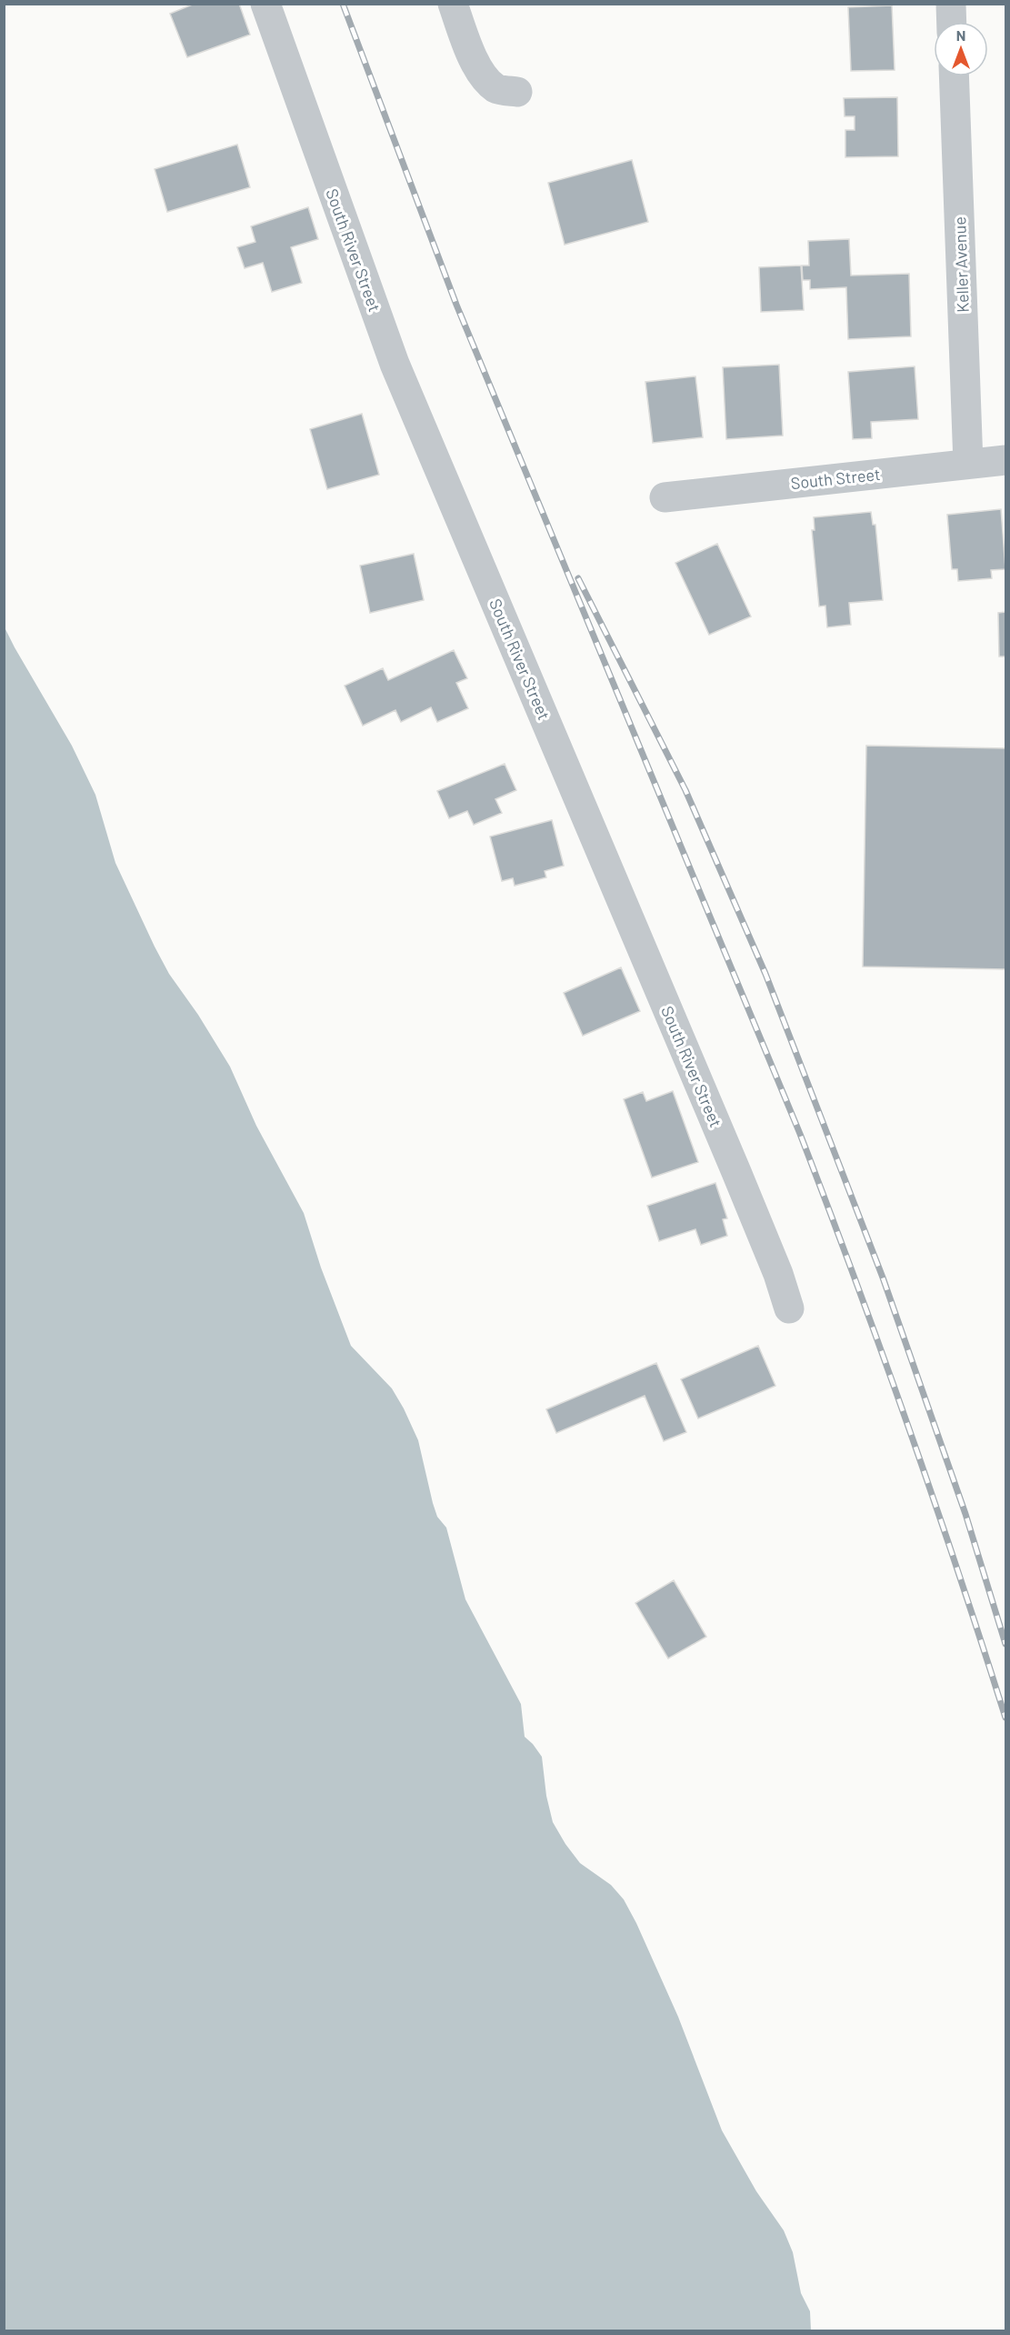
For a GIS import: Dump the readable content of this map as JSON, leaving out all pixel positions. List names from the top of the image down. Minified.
{"streets":{"street":["South River Street","Keller Avenue","South Street"]},"crossings":[["Keller Avenue","South Street"]],"north":"top"}
